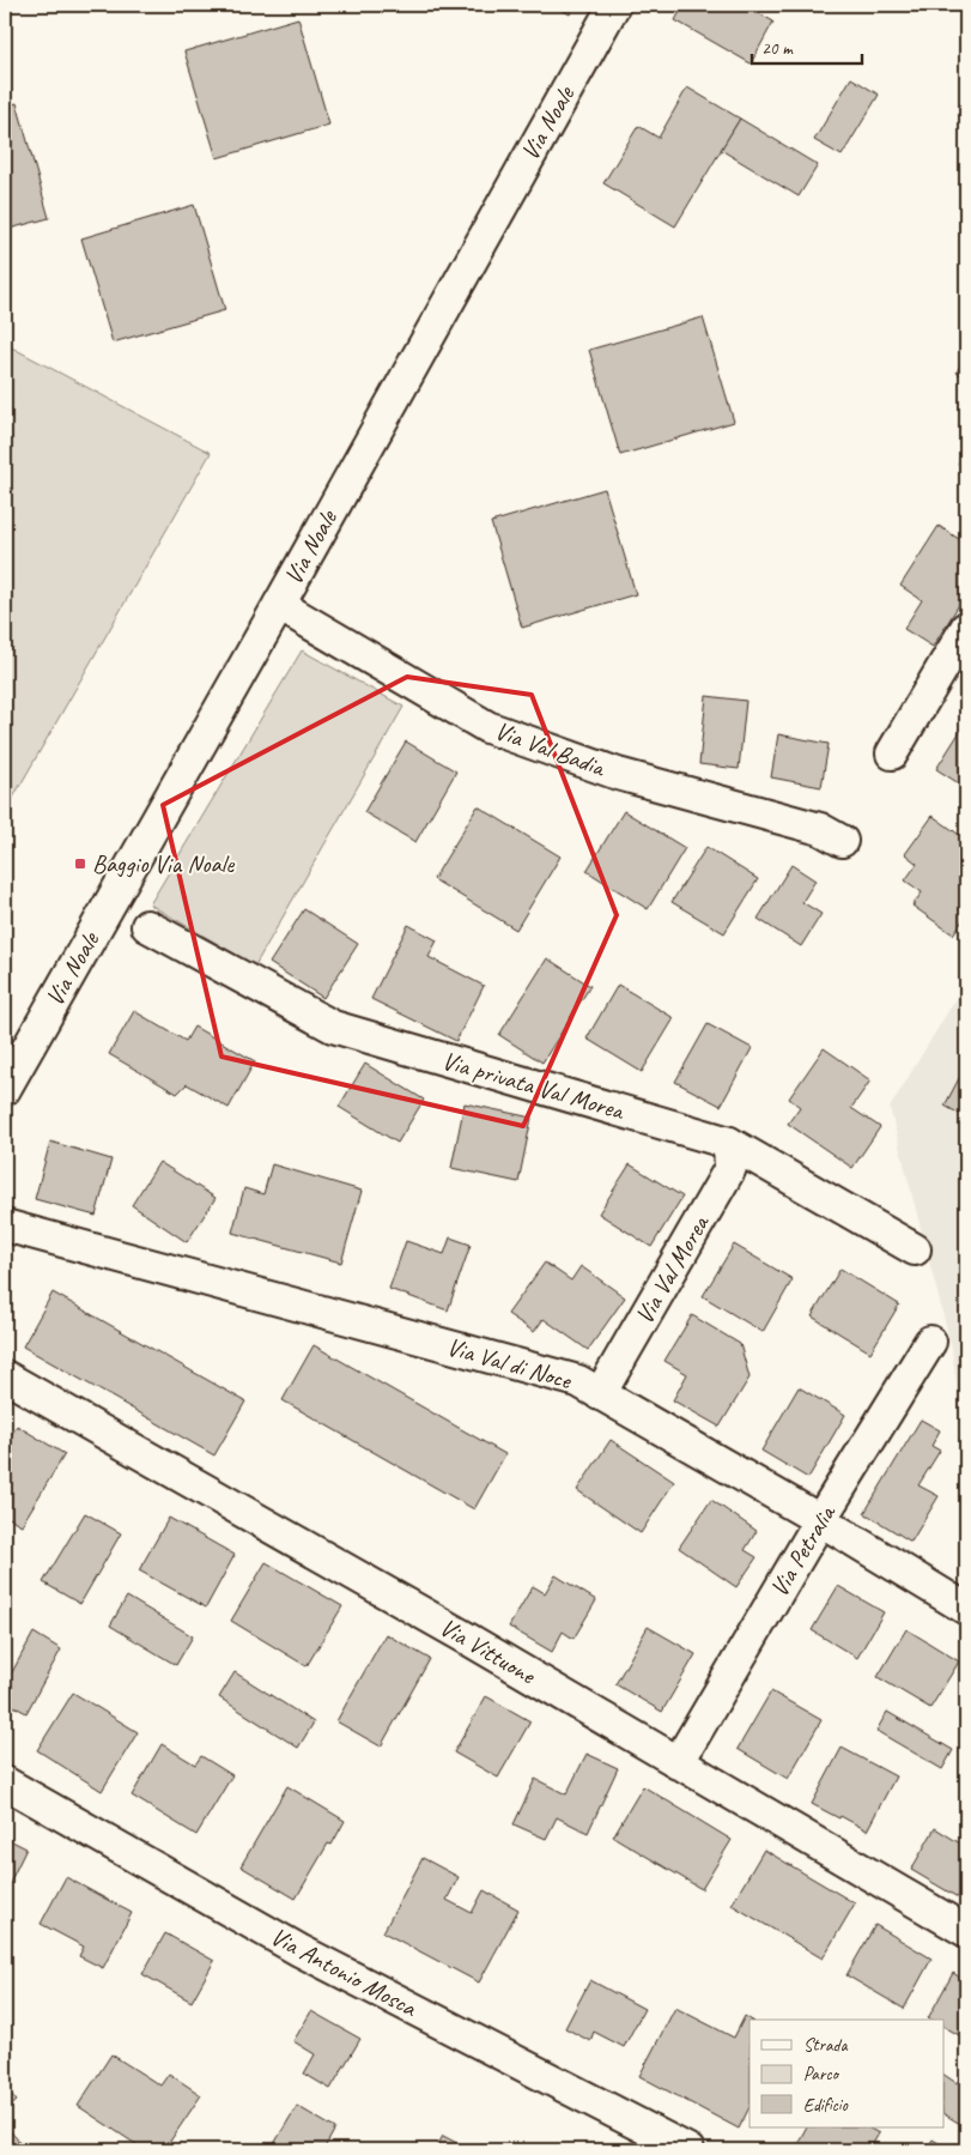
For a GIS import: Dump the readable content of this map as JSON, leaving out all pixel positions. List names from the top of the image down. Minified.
{"streets":{"street":["Via Noale","Via Val Badia","Via privata Val Morea","Via Val Morea","Via Val di Noce","Via Petralia","Via Vittuone","Via Antonio Mosca"]},"crossings":[["Via Noale","Via Val Badia"],["Via privata Val Morea","Via Val Morea"],["Via Val Morea","Via Val di Noce"],["Via Val di Noce","Via Petralia"],["Via Petralia","Via Vittuone"]],"places":{"transit":["Baggio Via Noale"]},"legend":["Strada","Parco","Edificio"],"scale_bar":"20 m"}
